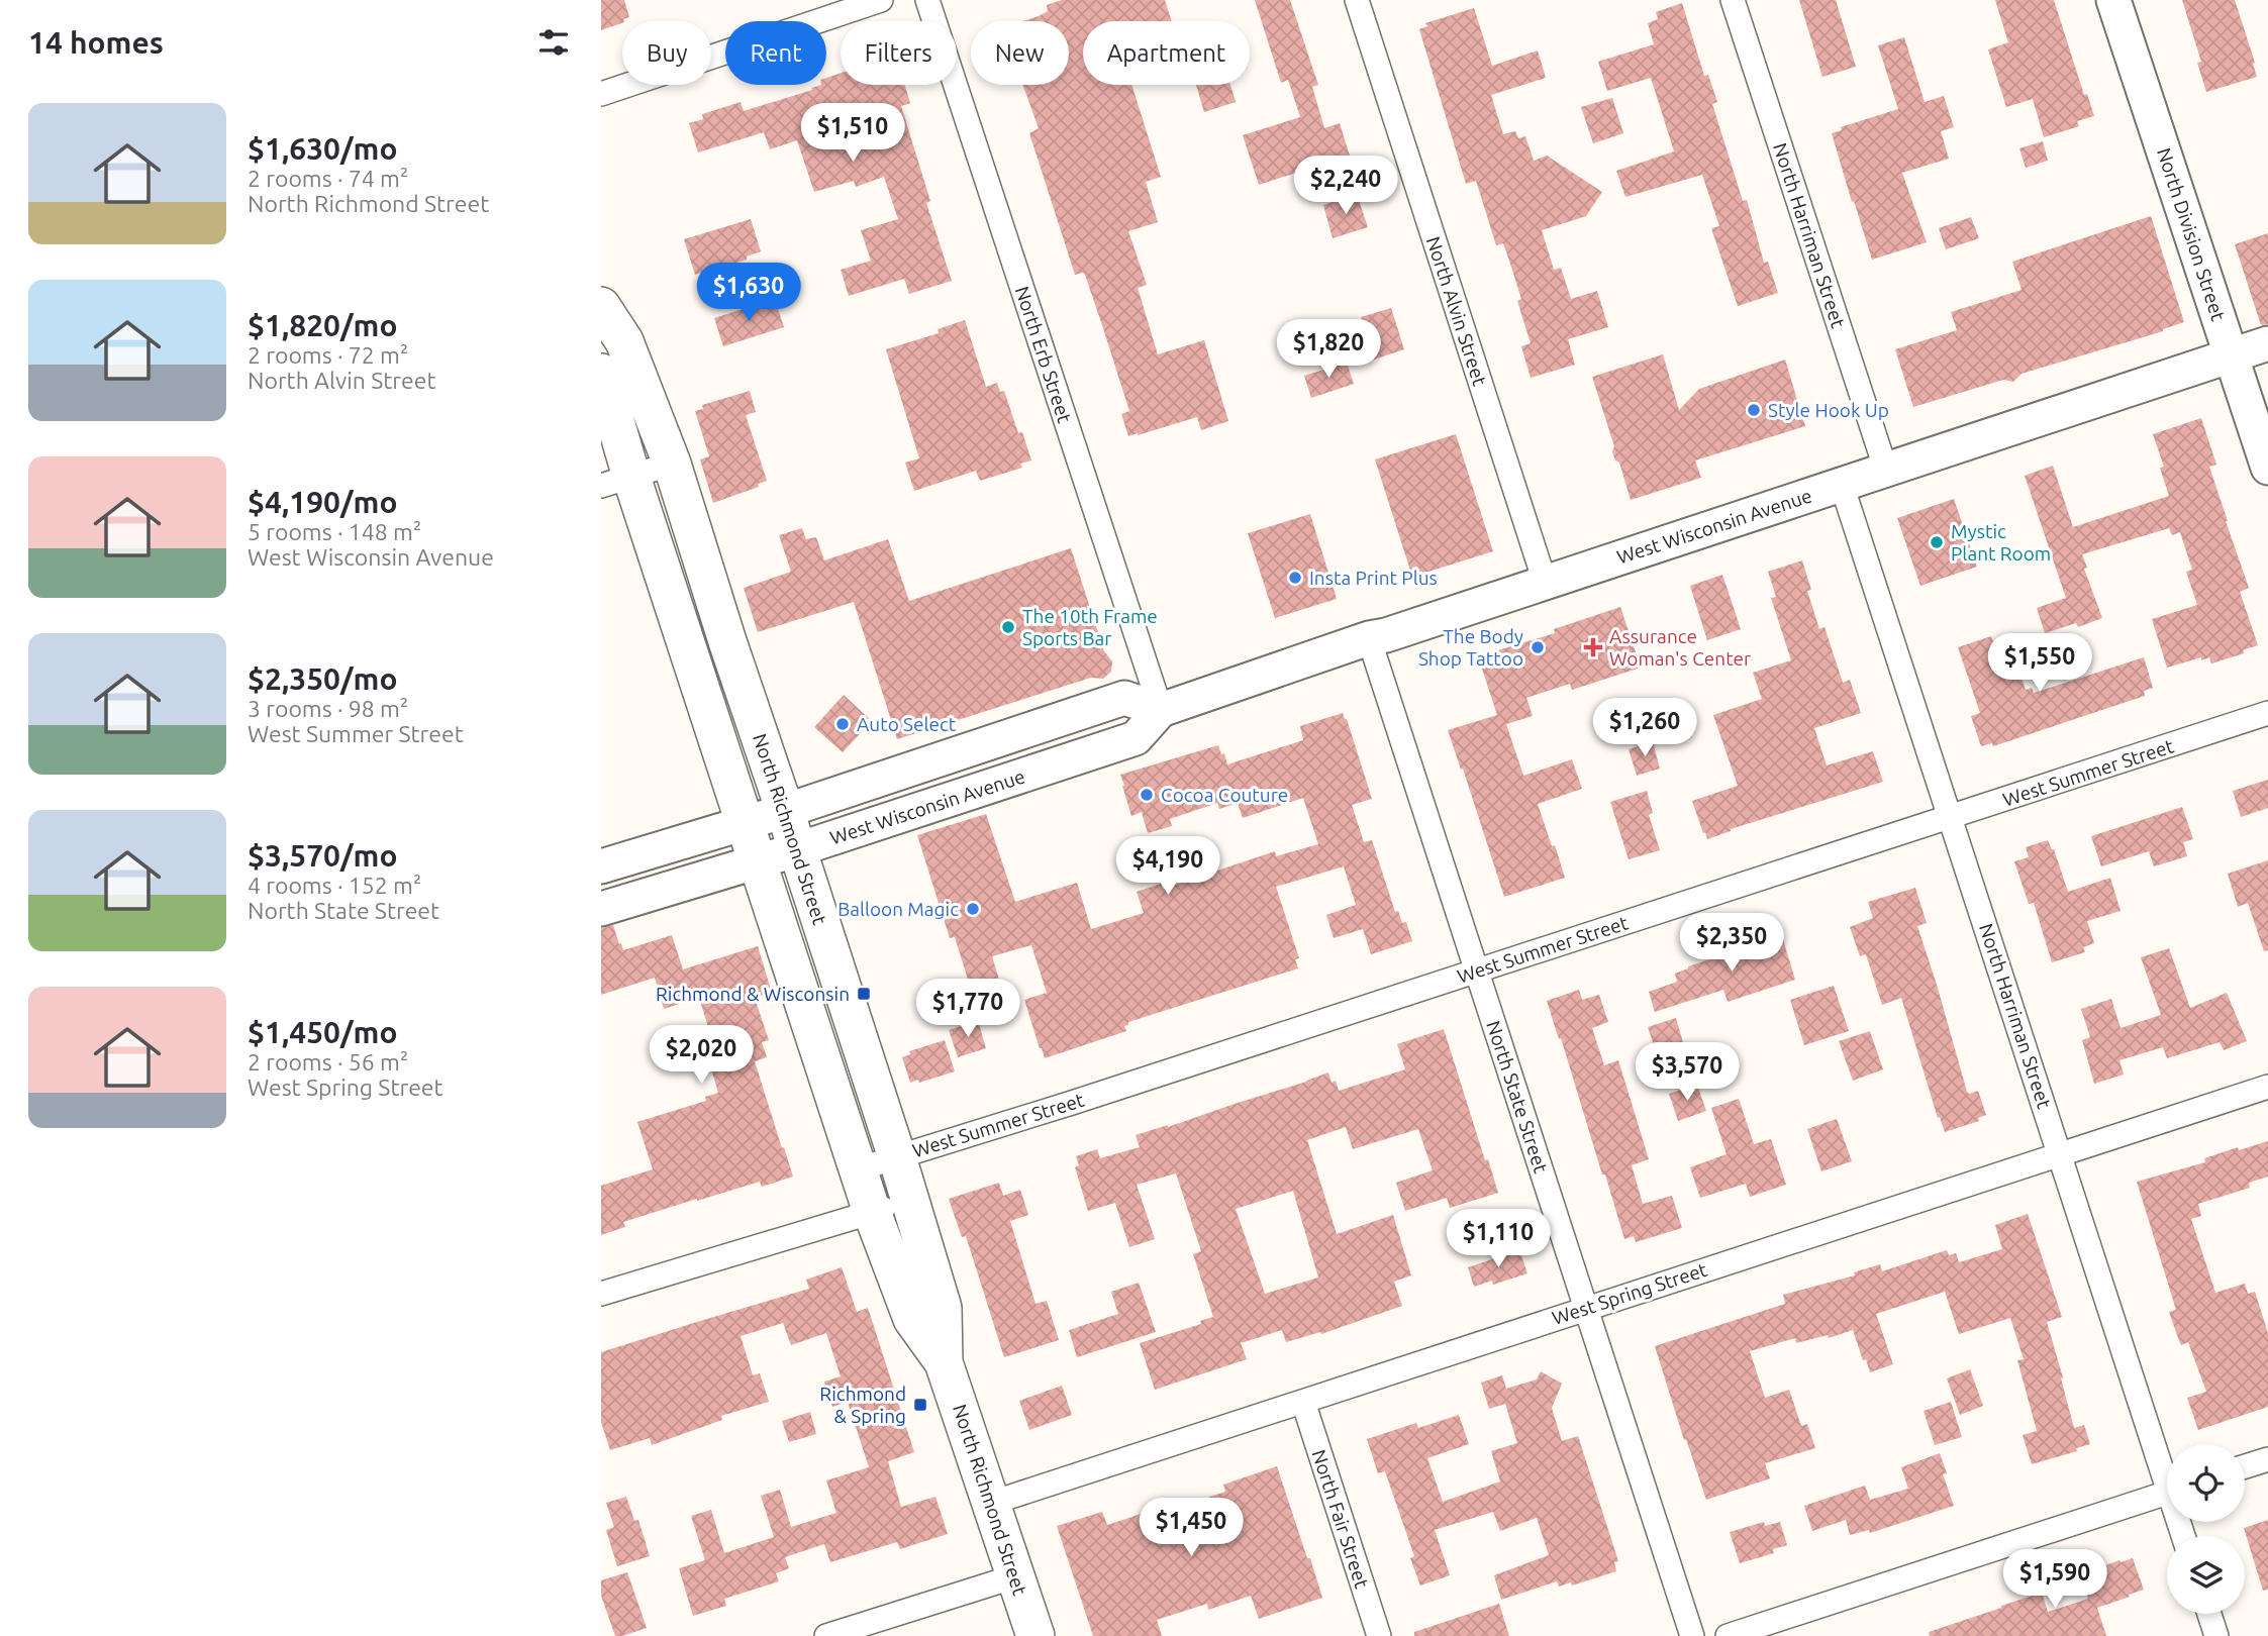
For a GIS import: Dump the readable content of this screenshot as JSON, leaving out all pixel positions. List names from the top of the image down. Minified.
{"streets":{"main road":["North Division Street","West Wisconsin Avenue","North Richmond Street"],"street":["North Harriman Street","North Alvin Street","North Erb Street","West Summer Street","North State Street","West Spring Street","North Fair Street"]},"crossings":[["North Division Street","West Wisconsin Avenue"],["North Harriman Street","West Wisconsin Avenue"],["North Harriman Street","West Summer Street"],["North Harriman Street","West Spring Street"],["North Alvin Street","West Wisconsin Avenue"],["North Erb Street","West Wisconsin Avenue"],["West Wisconsin Avenue","North Richmond Street"],["West Wisconsin Avenue","North State Street"],["West Summer Street","North Richmond Street"],["West Summer Street","North State Street"],["North Richmond Street","West Spring Street"],["North State Street","West Spring Street"],["West Spring Street","North Fair Street"]],"places":{"other":["Style Hook Up","Mystic Plant Room","Insta Print Plus","The 10th Frame Sports Bar","The Body Shop Tattoo","Auto Select","Cocoa Couture","Balloon Magic"],"health":["Assurance Woman's Center"],"transit":["Richmond & Wisconsin","Richmond & Spring"]},"page":{"heading":"14 homes","chip":["Buy","Rent","Filters","New","Apartment"],"list":[{"name":"$1,630/mo","note":"2 rooms · 74 m² · North Richmond Street"},{"name":"$1,820/mo","note":"2 rooms · 72 m² · North Alvin Street"},{"name":"$4,190/mo","note":"5 rooms · 148 m² · West Wisconsin Avenue"},{"name":"$2,350/mo","note":"3 rooms · 98 m² · West Summer Street"},{"name":"$3,570/mo","note":"4 rooms · 152 m² · North State Street"},{"name":"$1,450/mo","note":"2 rooms · 56 m² · West Spring Street"}],"price":["$1,510","$2,240","$1,630","$1,820","$1,550","$1,260","$4,190","$2,350","$1,770","$2,020","$3,570","$1,110","$1,450","$1,590"]}}
